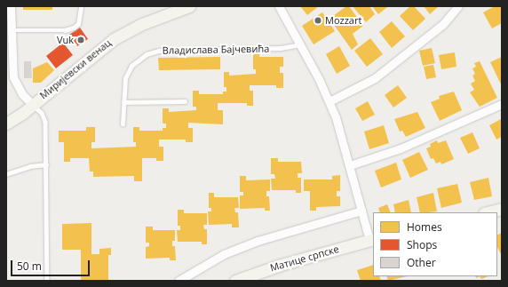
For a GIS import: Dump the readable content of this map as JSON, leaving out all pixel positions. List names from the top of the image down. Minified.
{"streets":{"street":["Миријевски венац","Матице српске"],"lane":["Владислава Бајчевића"]},"places":["Mozzart","Vuk"],"legend":["Homes","Shops","Other"],"scale_bar":"50 m"}
